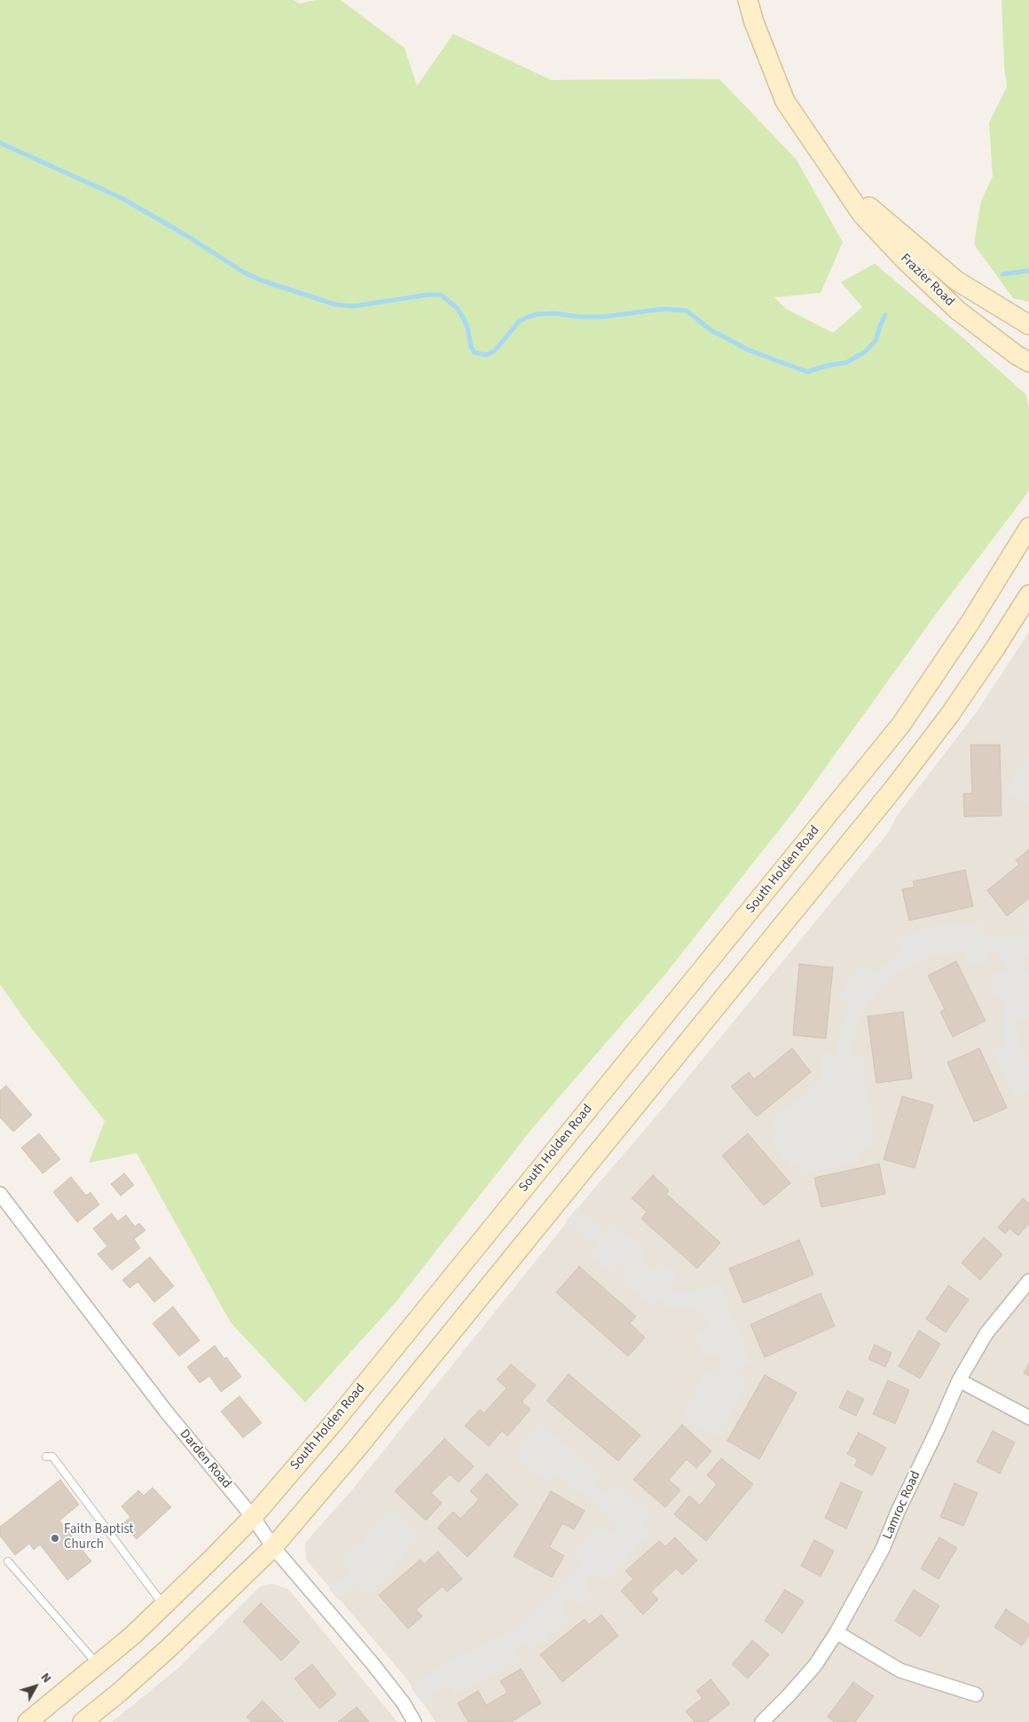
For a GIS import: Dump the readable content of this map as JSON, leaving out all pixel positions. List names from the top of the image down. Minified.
{"streets":{"main road":["Frazier Road","South Holden Road"],"street":["Darden Road","Lamroc Road"]},"crossings":[["South Holden Road","Darden Road"]],"places":["Faith Baptist Church"],"north":"top right"}
